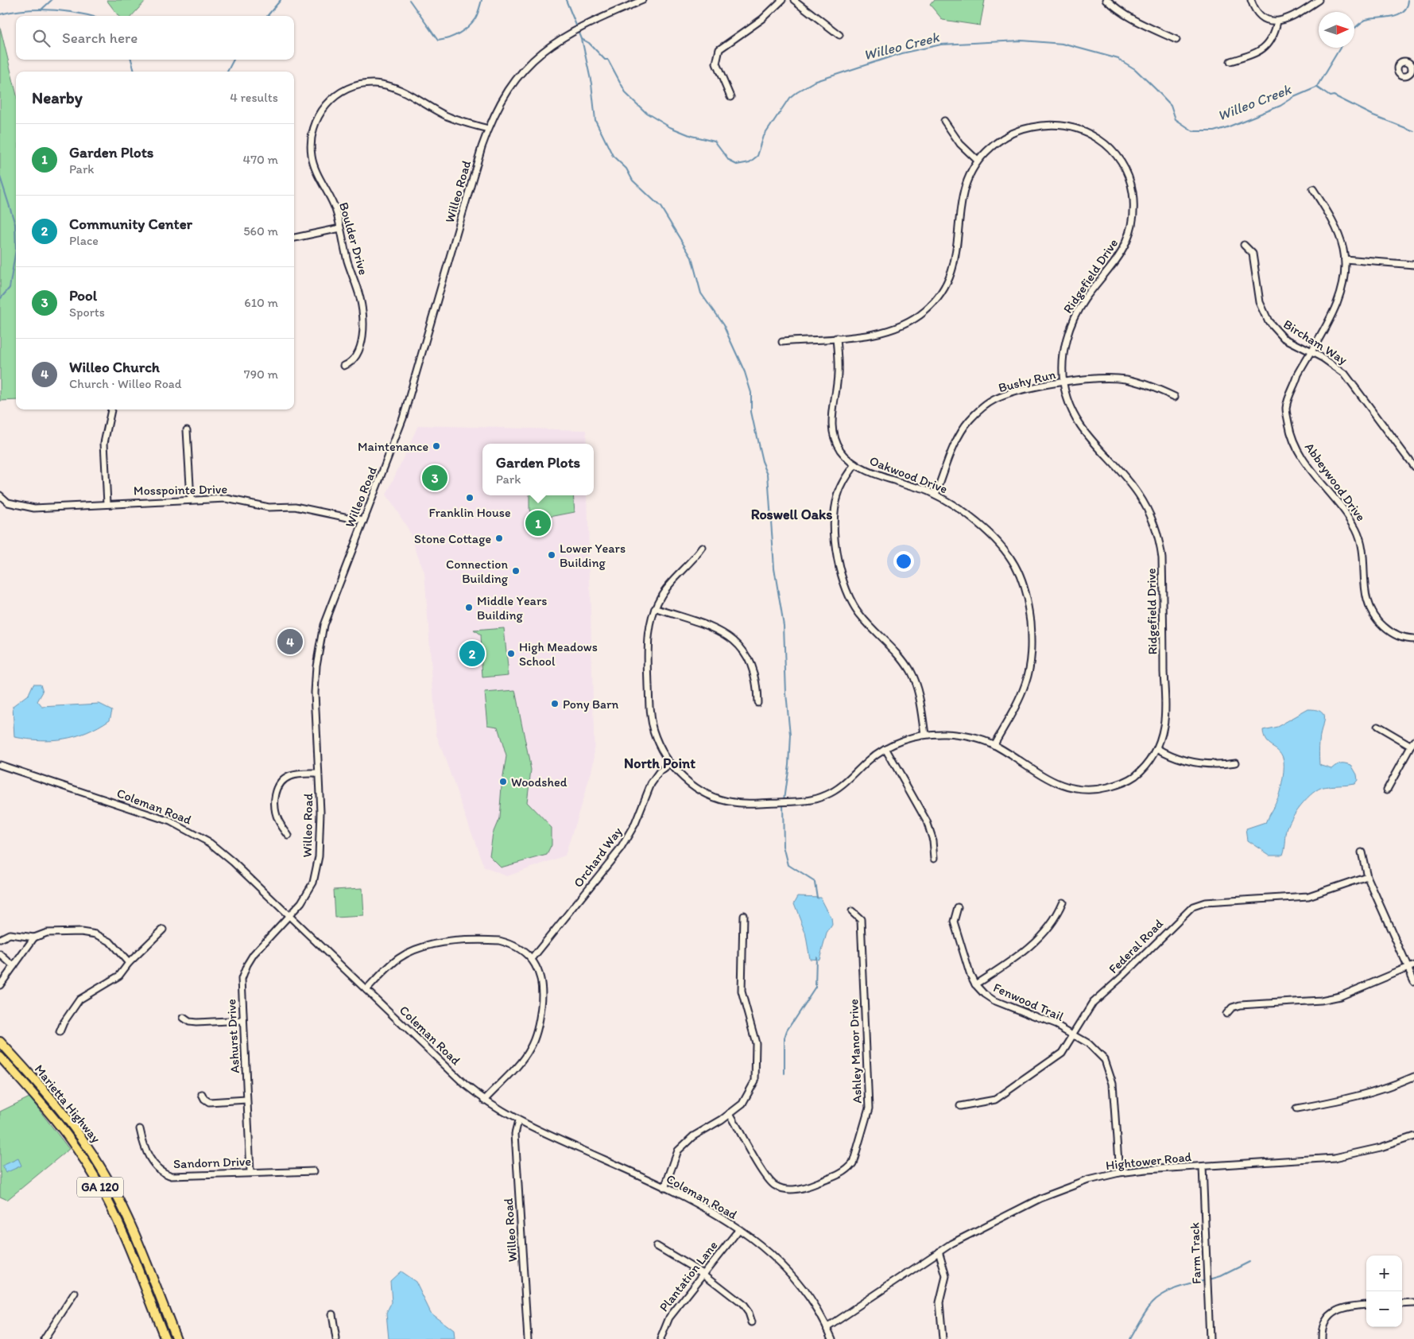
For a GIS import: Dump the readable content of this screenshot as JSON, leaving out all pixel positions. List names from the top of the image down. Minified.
{"streets":{"highway":["Marietta Highway","GA 120"],"street":["Willeo Road","Boulder Drive","Ridgefield Drive","Bircham Way","Bushy Run","Oakwood Drive","Abbeywood Drive","Mosspointe Drive","Coleman Road","Orchard Way","Federal Road","Fenwood Trail","Ashurst Drive","Ashley Manor Drive","Hightower Road","Sandorn Drive","Farm Track","Plantation Lane"]},"crossings":[["Willeo Road","Boulder Drive"],["Willeo Road","Mosspointe Drive"],["Willeo Road","Coleman Road"],["Willeo Road","Ashurst Drive"],["Ridgefield Drive","Bushy Run"],["Ridgefield Drive","Oakwood Drive"],["Ridgefield Drive","Orchard Way"],["Bircham Way","Abbeywood Drive"],["Bushy Run","Oakwood Drive"],["Coleman Road","Ashurst Drive"],["Coleman Road","Hightower Road"],["Coleman Road","Plantation Lane"],["Federal Road","Fenwood Trail"],["Fenwood Trail","Hightower Road"],["Ashurst Drive","Sandorn Drive"],["Hightower Road","Farm Track"]],"districts":["Roswell Oaks","North Point"],"water":["Willeo Creek"],"places":["Maintenance","Franklin House","Stone Cottage","Lower Years Building","Connection Building","Middle Years Building","High Meadows School","Pony Barn","Woodshed"],"north":"right","page":{"search":"Search here","heading":["Nearby","4 results"],"list":[{"mark":"1","name":"Garden Plots","note":"Park","value":"470 m"},{"mark":"2","name":"Community Center","note":"Place","value":"560 m"},{"mark":"3","name":"Pool","note":"Sports","value":"610 m"},{"mark":"4","name":"Willeo Church","note":"Church · Willeo Road","value":"790 m"}],"popup":["Garden Plots","Park"],"pins":["3","1","4","2"],"map_buttons":["+","−"]}}
